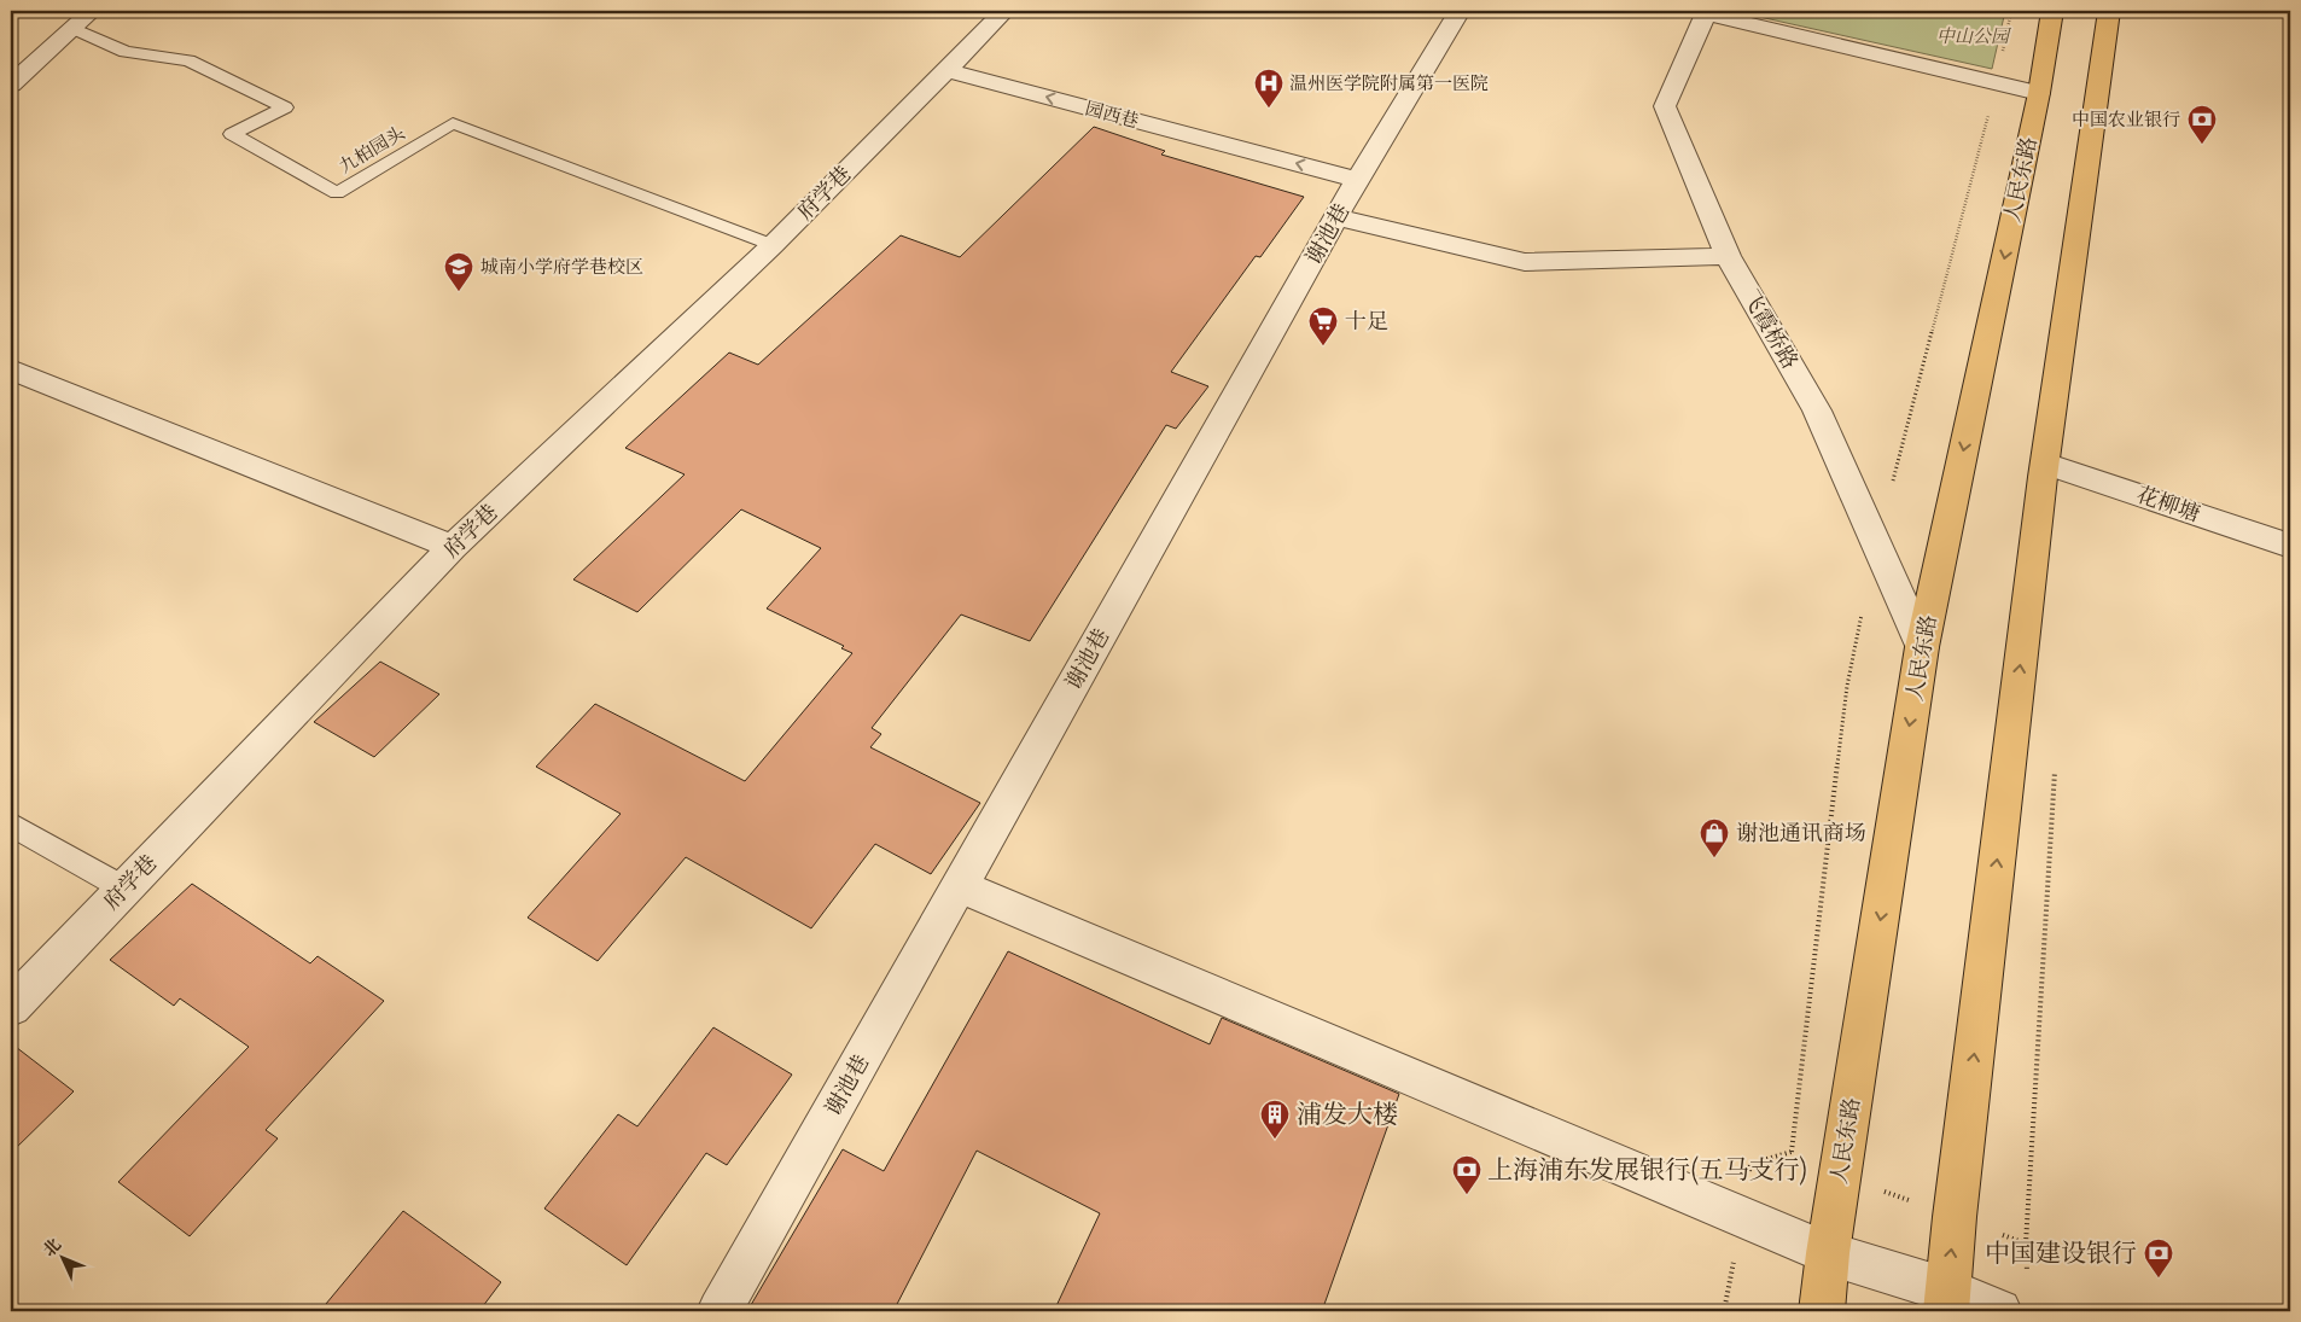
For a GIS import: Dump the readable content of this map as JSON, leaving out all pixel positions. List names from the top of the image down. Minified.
{"streets":{"highway":["人民东路"],"street":["园西巷","府学巷","谢池巷","飞霞桥路","花柳塘"],"lane":["九柏园头"]},"crossings":[["园西巷","府学巷"],["园西巷","谢池巷"],["九柏园头","府学巷"],["人民东路","飞霞桥路"]],"one_way":["园西巷"],"parks":["中山公园"],"places":{"hospital":["温州医学院附属第一医院"],"bank":["中国农业银行","上海浦东发展银行(五马支行)","中国建设银行"],"school or university":["城南小学府学巷校区"],"supermarket":["十足"],"shop":["谢池通讯商场"],"building":["浦发大楼"]},"north":"top left"}
